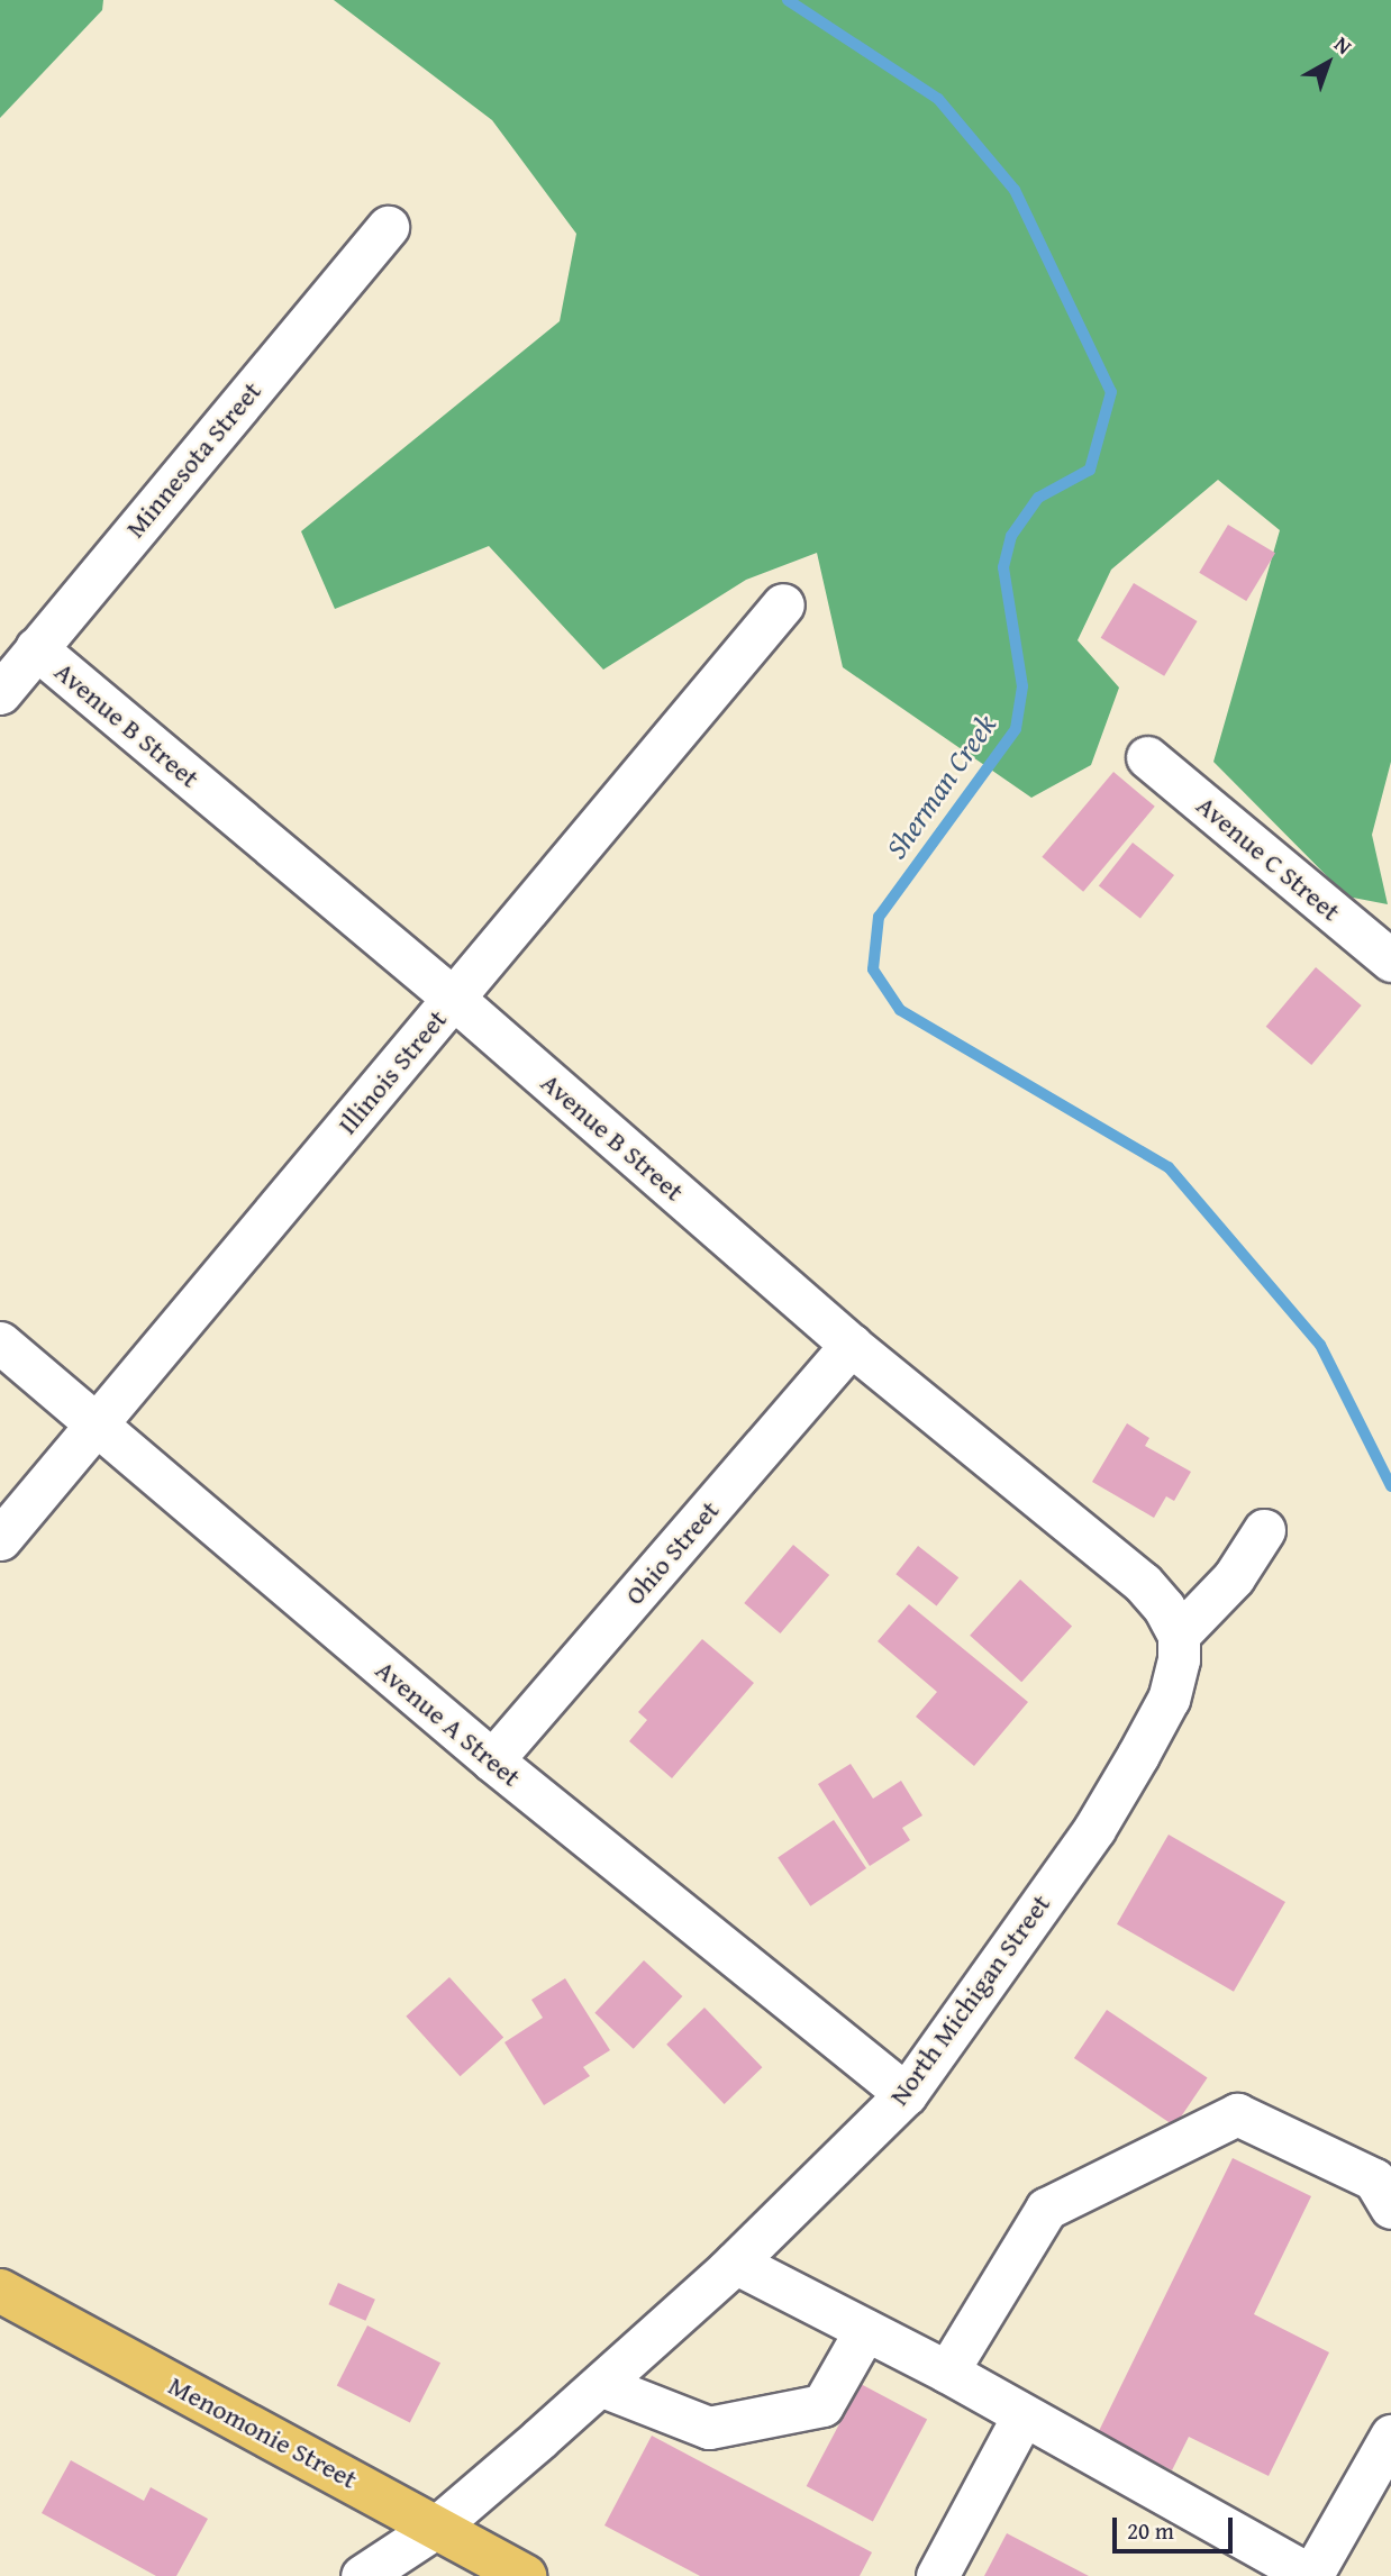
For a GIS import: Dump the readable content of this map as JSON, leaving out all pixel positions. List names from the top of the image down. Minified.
{"streets":{"main road":["Menomonie Street"],"street":["Minnesota Street","Avenue B Street","Avenue C Street","Illinois Street","Ohio Street","Avenue A Street","North Michigan Street"]},"crossings":[["Minnesota Street","Avenue B Street"],["Avenue B Street","Illinois Street"],["Avenue B Street","Ohio Street"],["Avenue B Street","North Michigan Street"],["Illinois Street","Avenue A Street"],["Ohio Street","Avenue A Street"],["Avenue A Street","North Michigan Street"],["North Michigan Street","Menomonie Street"]],"water":["Sherman Creek"],"scale_bar":"20 m","north":"top right"}
